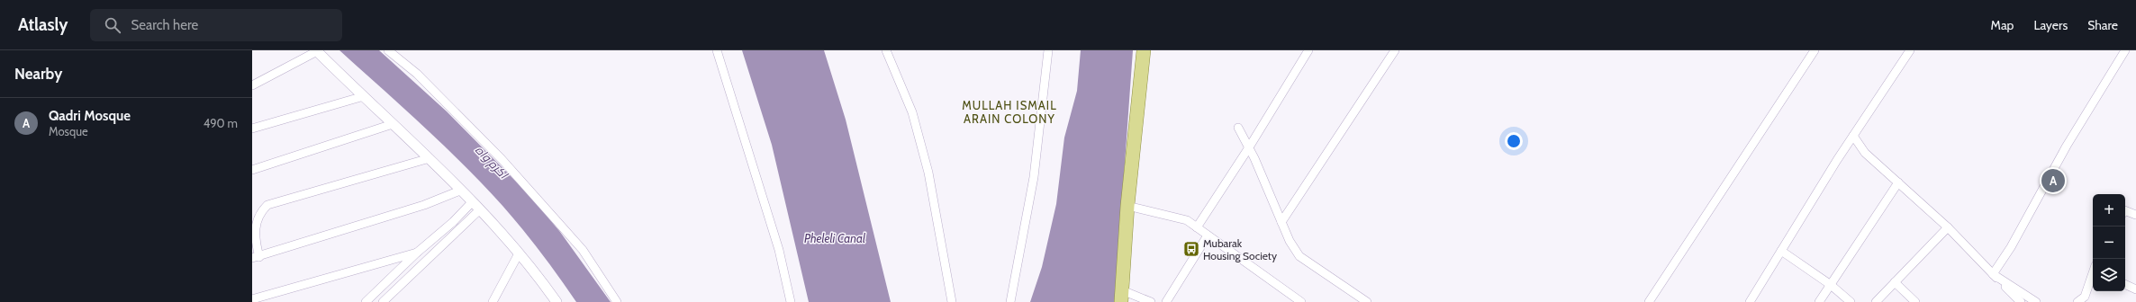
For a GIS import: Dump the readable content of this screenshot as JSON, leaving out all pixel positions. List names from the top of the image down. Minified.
{"districts":["MULLAH ISMAIL ARAIN COLONY"],"water":["اکرم واہ","Pheleli Canal"],"places":{"bus stop":["Mubarak Housing Society"]},"page":{"header":"Atlasly","search":"Search here","nav":["Map","Layers","Share"],"heading":"Nearby","list":[{"mark":"A","name":"Qadri Mosque","note":"Mosque","value":"490 m"}],"pins":"A","map_buttons":["+","−"]}}
